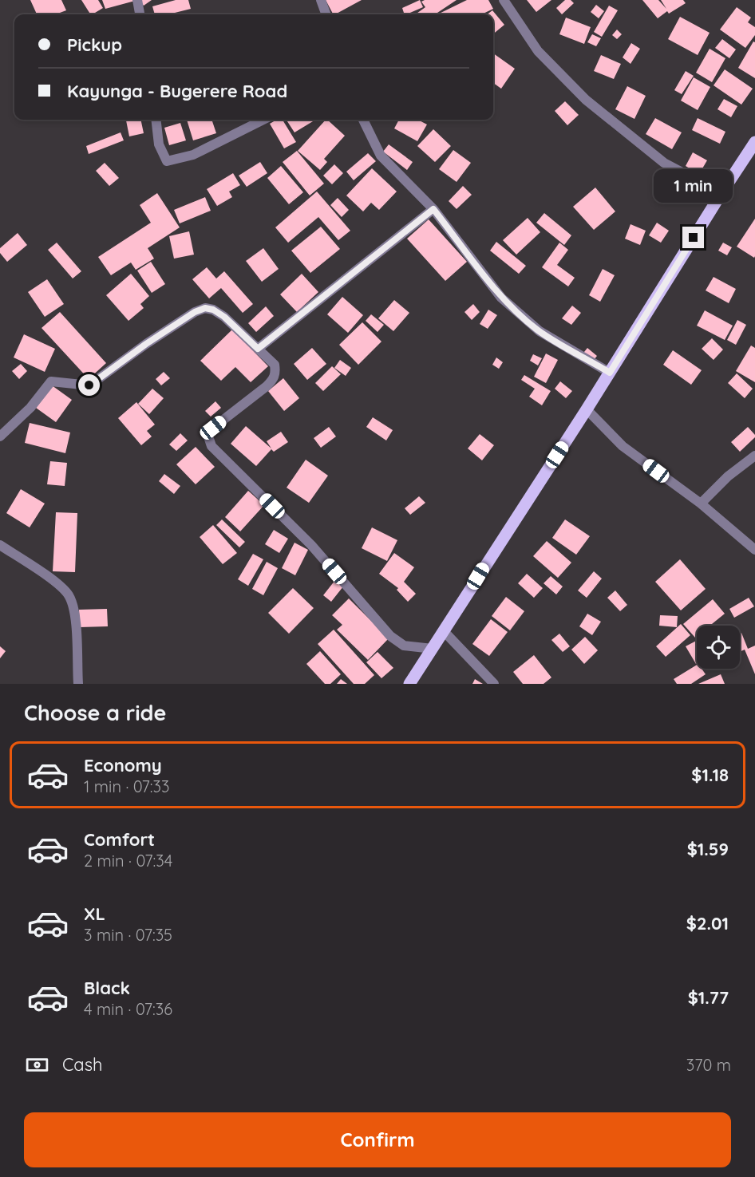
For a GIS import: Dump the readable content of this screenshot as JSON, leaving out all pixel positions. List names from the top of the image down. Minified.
{"page":{"banner":["Pickup","Kayunga - Bugerere Road"],"bubble":"1 min","heading":"Choose a ride","list":[{"name":"Economy","note":"1 min · 07:33","value":"$1.18"},{"name":"Comfort","note":"2 min · 07:34","value":"$1.59"},{"name":"XL","note":"3 min · 07:35","value":"$2.01"},{"name":"Black","note":"4 min · 07:36","value":"$1.77"}],"pay":["Cash","370 m"],"buttons":"Confirm"}}
